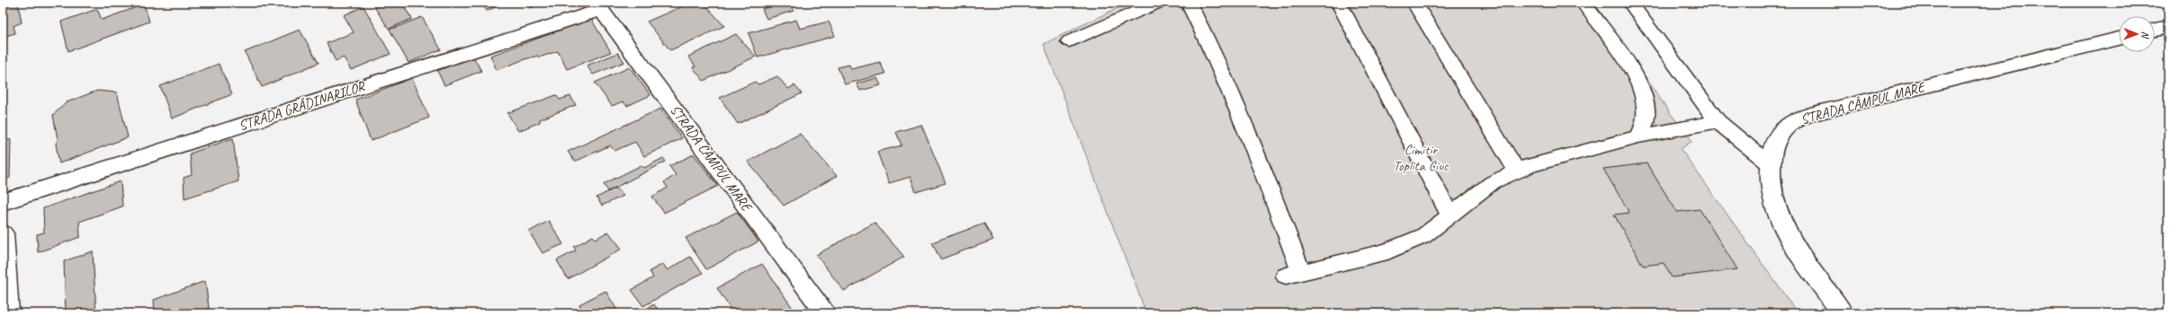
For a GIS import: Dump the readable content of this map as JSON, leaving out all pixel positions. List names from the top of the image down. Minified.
{"streets":{"street":["STRADA CÂMPUL MARE","STRADA GRĂDINARILOR"]},"crossings":[["STRADA CÂMPUL MARE","STRADA GRĂDINARILOR"]],"parks":["Cimitir Toplița Ciuc"],"north":"right"}
